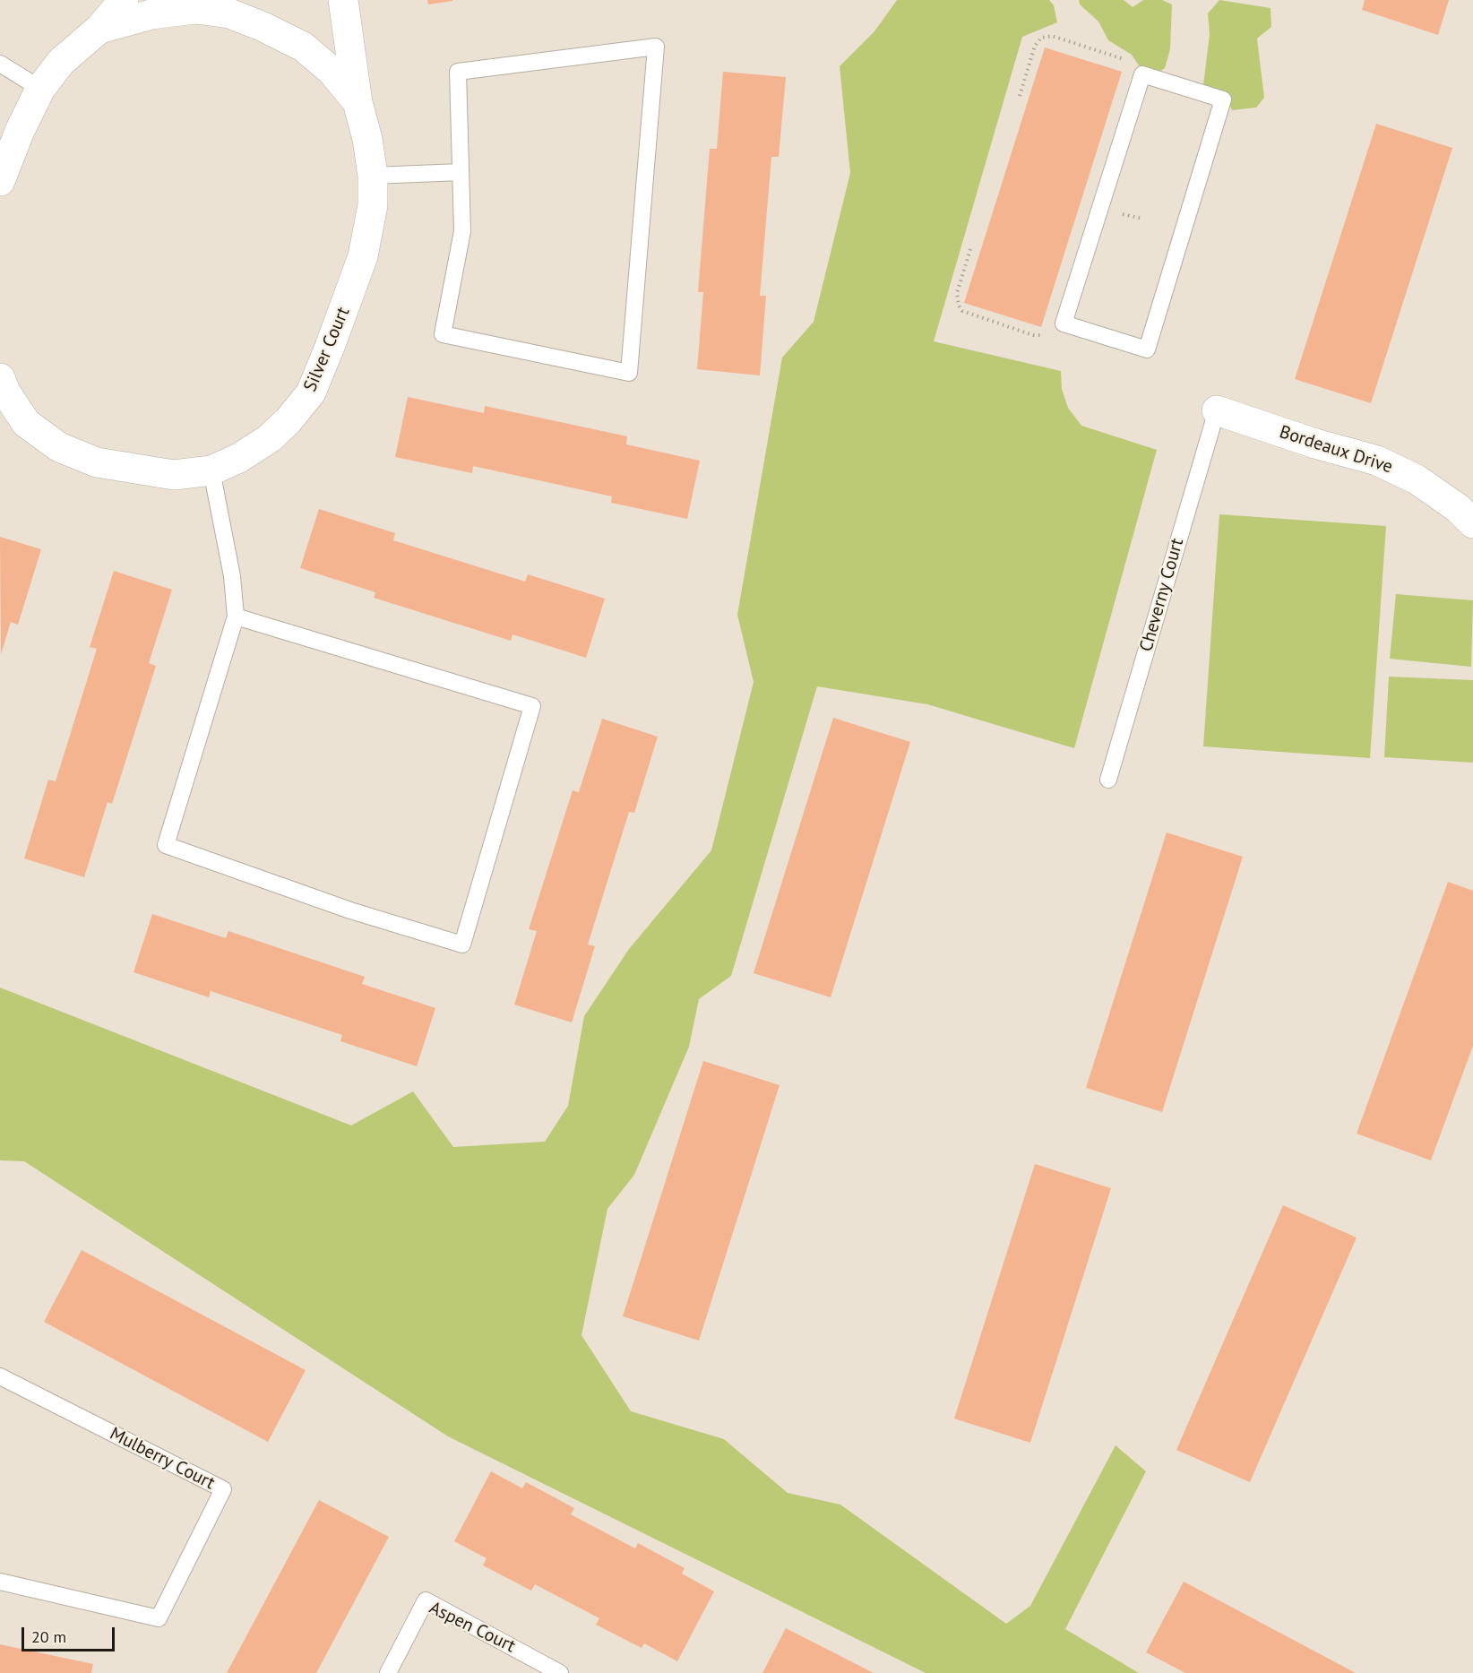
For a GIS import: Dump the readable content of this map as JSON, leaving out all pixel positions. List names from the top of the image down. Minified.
{"streets":{"street":["Silver Court","Bordeaux Drive"],"lane":["Cheverny Court","Mulberry Court","Aspen Court"]},"crossings":[["Bordeaux Drive","Cheverny Court"]],"scale_bar":"20 m"}
